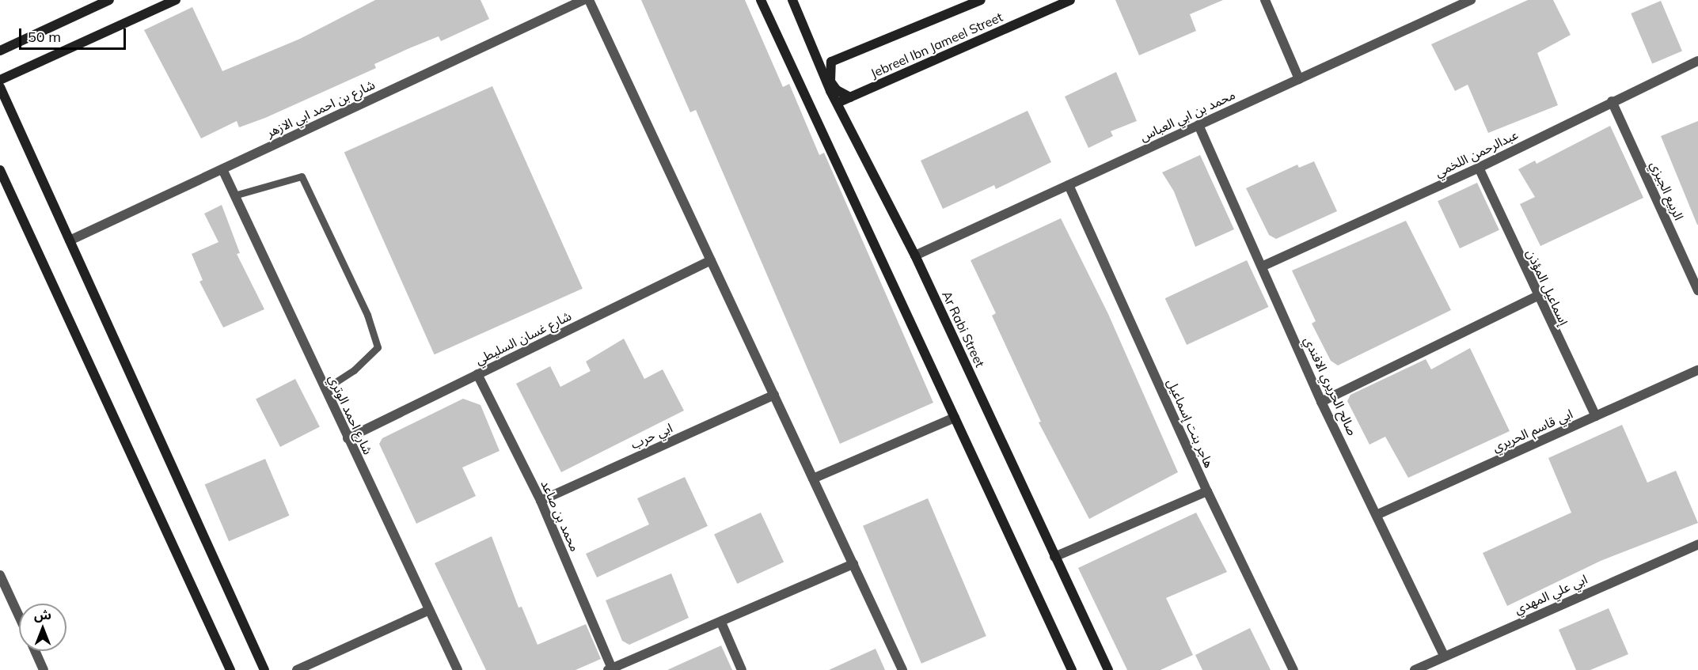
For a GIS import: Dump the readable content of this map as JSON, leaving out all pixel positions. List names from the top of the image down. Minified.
{"streets":{"street":["Jebreel Ibn Jameel Street","شارع بن احمد ابي الازهر","محمد بن ابي العباس","عبدالرحمن اللخمي","الربيع الجيزي","إسماعيل المؤذن","Ar Rabi Street","شارع غسان السليطي","صالح الحريري الافندي","شارع احمد الوتري","هاجر بنت إسماعيل","ابي قاسم الحريري","ابي حرب","محمد بن صاعد","ابي علي المهدي"]},"crossings":[["Jebreel Ibn Jameel Street","Ar Rabi Street"],["شارع بن احمد ابي الازهر","شارع احمد الوتري"],["محمد بن ابي العباس","Ar Rabi Street"],["محمد بن ابي العباس","صالح الحريري الافندي"],["محمد بن ابي العباس","هاجر بنت إسماعيل"],["عبدالرحمن اللخمي","الربيع الجيزي"],["عبدالرحمن اللخمي","إسماعيل المؤذن"],["عبدالرحمن اللخمي","صالح الحريري الافندي"],["إسماعيل المؤذن","ابي قاسم الحريري"],["شارع غسان السليطي","شارع احمد الوتري"],["شارع غسان السليطي","محمد بن صاعد"],["صالح الحريري الافندي","ابي قاسم الحريري"],["صالح الحريري الافندي","ابي علي المهدي"],["ابي حرب","محمد بن صاعد"]],"scale_bar":"50 m","north":"top"}
